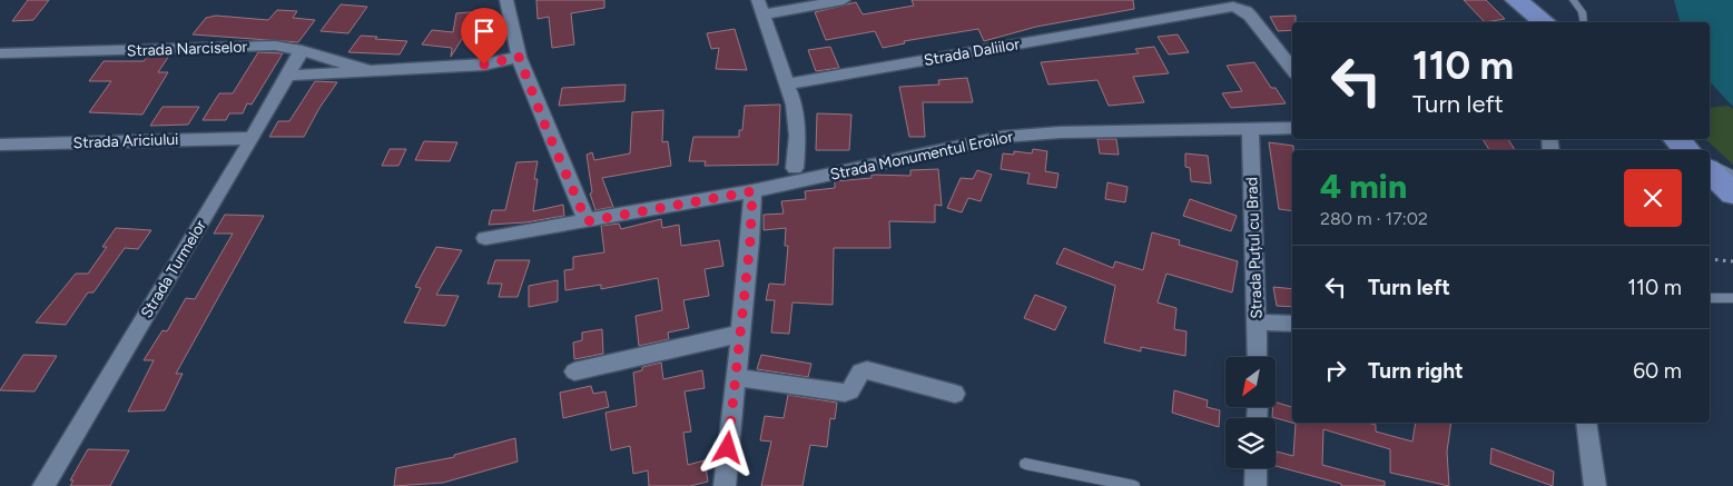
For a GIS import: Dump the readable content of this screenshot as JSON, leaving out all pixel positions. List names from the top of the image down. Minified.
{"streets":{"street":["Strada Narciselor","Strada Daliilor","Strada Ariciului","Strada Monumentul Eroilor","Strada Puțul cu Brad","Strada Turmelor"]},"crossings":[["Strada Narciselor","Strada Turmelor"],["Strada Ariciului","Strada Turmelor"],["Strada Monumentul Eroilor","Strada Puțul cu Brad"]],"north":"bottom left","page":{"turn":["110 m","Turn left"],"heading":["4 min","280 m · 17:02"],"list":[{"name":"Turn left","value":"110 m"},{"name":"Turn right","value":"60 m"}]}}
